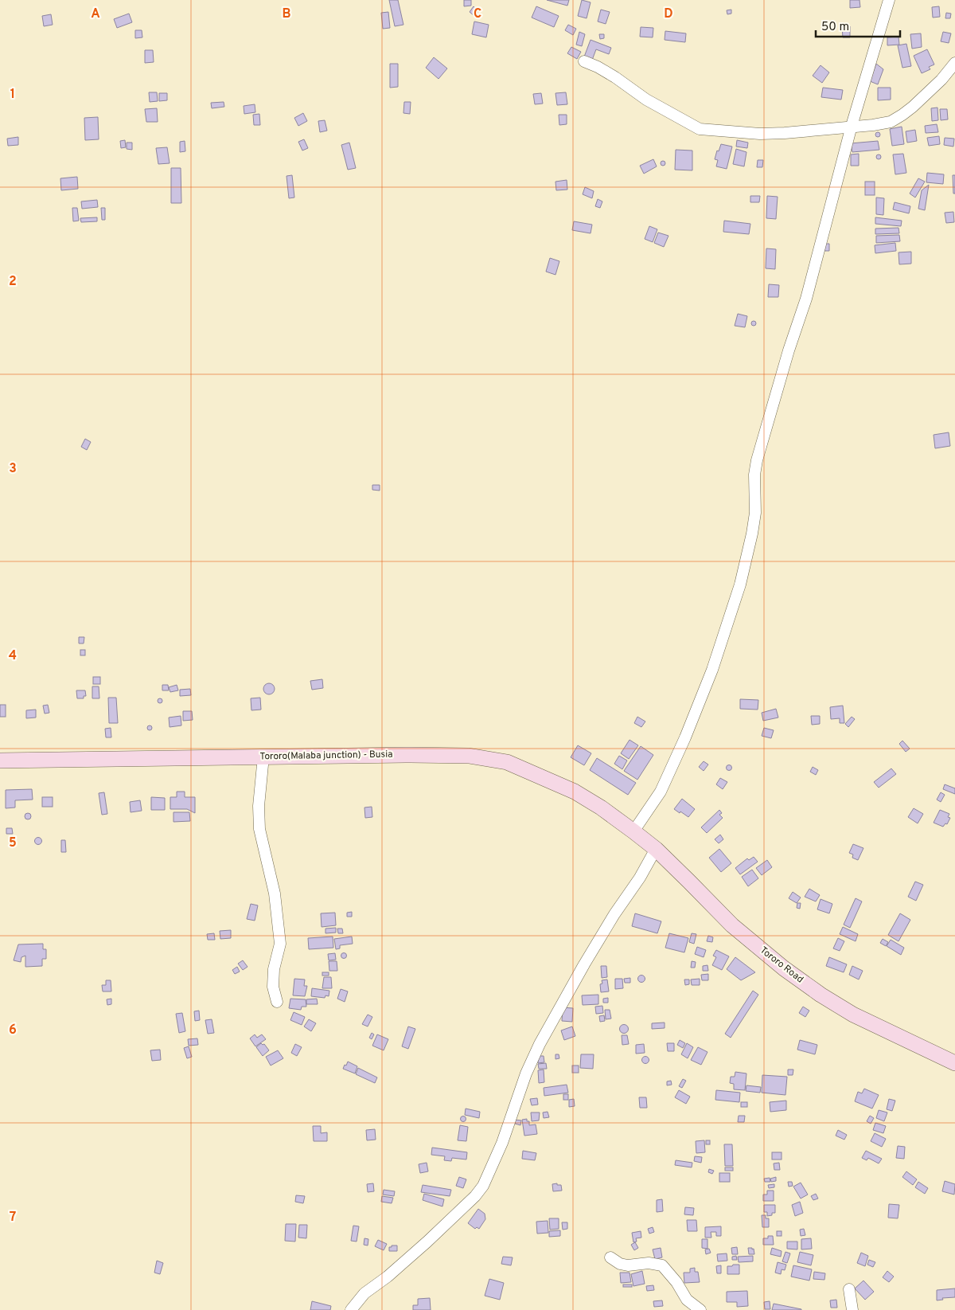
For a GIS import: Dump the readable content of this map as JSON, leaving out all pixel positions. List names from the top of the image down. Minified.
{"streets":{"main road":["Tororo(Malaba junction) - Busia","Tororo Road"]},"crossings":[["Tororo(Malaba junction) - Busia","Tororo Road"]],"scale_bar":"50 m","grid":{"columns":["A","B","C","D"],"rows":["1","2","3","4","5","6","7"]}}
